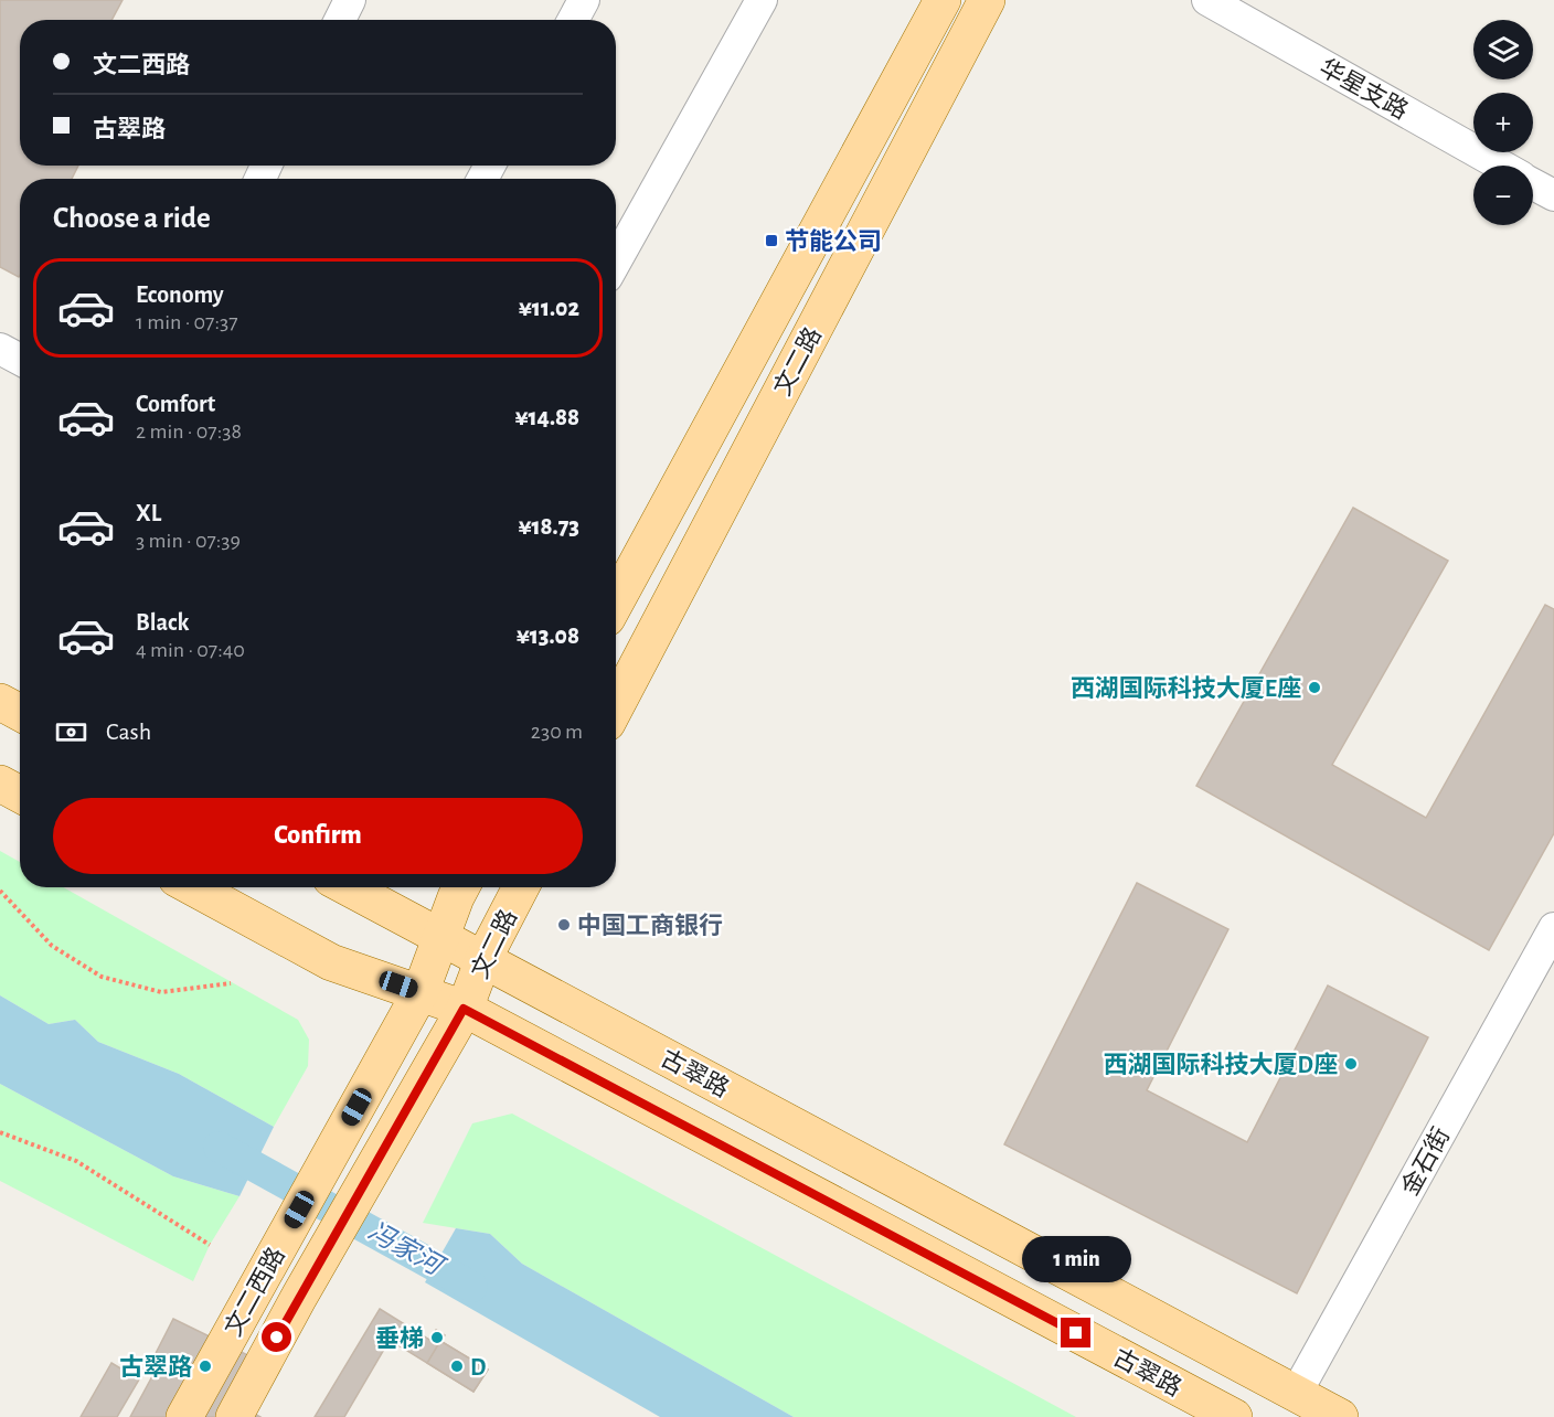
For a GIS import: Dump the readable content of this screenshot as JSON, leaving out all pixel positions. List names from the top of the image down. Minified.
{"streets":{"main road":["文二路","古翠路","文二西路"],"street":["华星支路","金石街"]},"crossings":[["文二路","古翠路"],["文二路","文二西路"],["古翠路","金石街"],["古翠路","文二西路"]],"water":["冯家河"],"places":{"transit":["节能公司"],"other":["西湖国际科技大厦E座","中国工商银行","西湖国际科技大厦D座","垂梯","古翠路","D"]},"page":{"map_buttons":["+","−"],"banner":["文二西路","古翠路"],"heading":"Choose a ride","list":[{"name":"Economy","note":"1 min · 07:37","value":"¥11.02"},{"name":"Comfort","note":"2 min · 07:38","value":"¥14.88"},{"name":"XL","note":"3 min · 07:39","value":"¥18.73"},{"name":"Black","note":"4 min · 07:40","value":"¥13.08"}],"pay":["Cash","230 m"],"buttons":"Confirm","bubble":"1 min"}}
